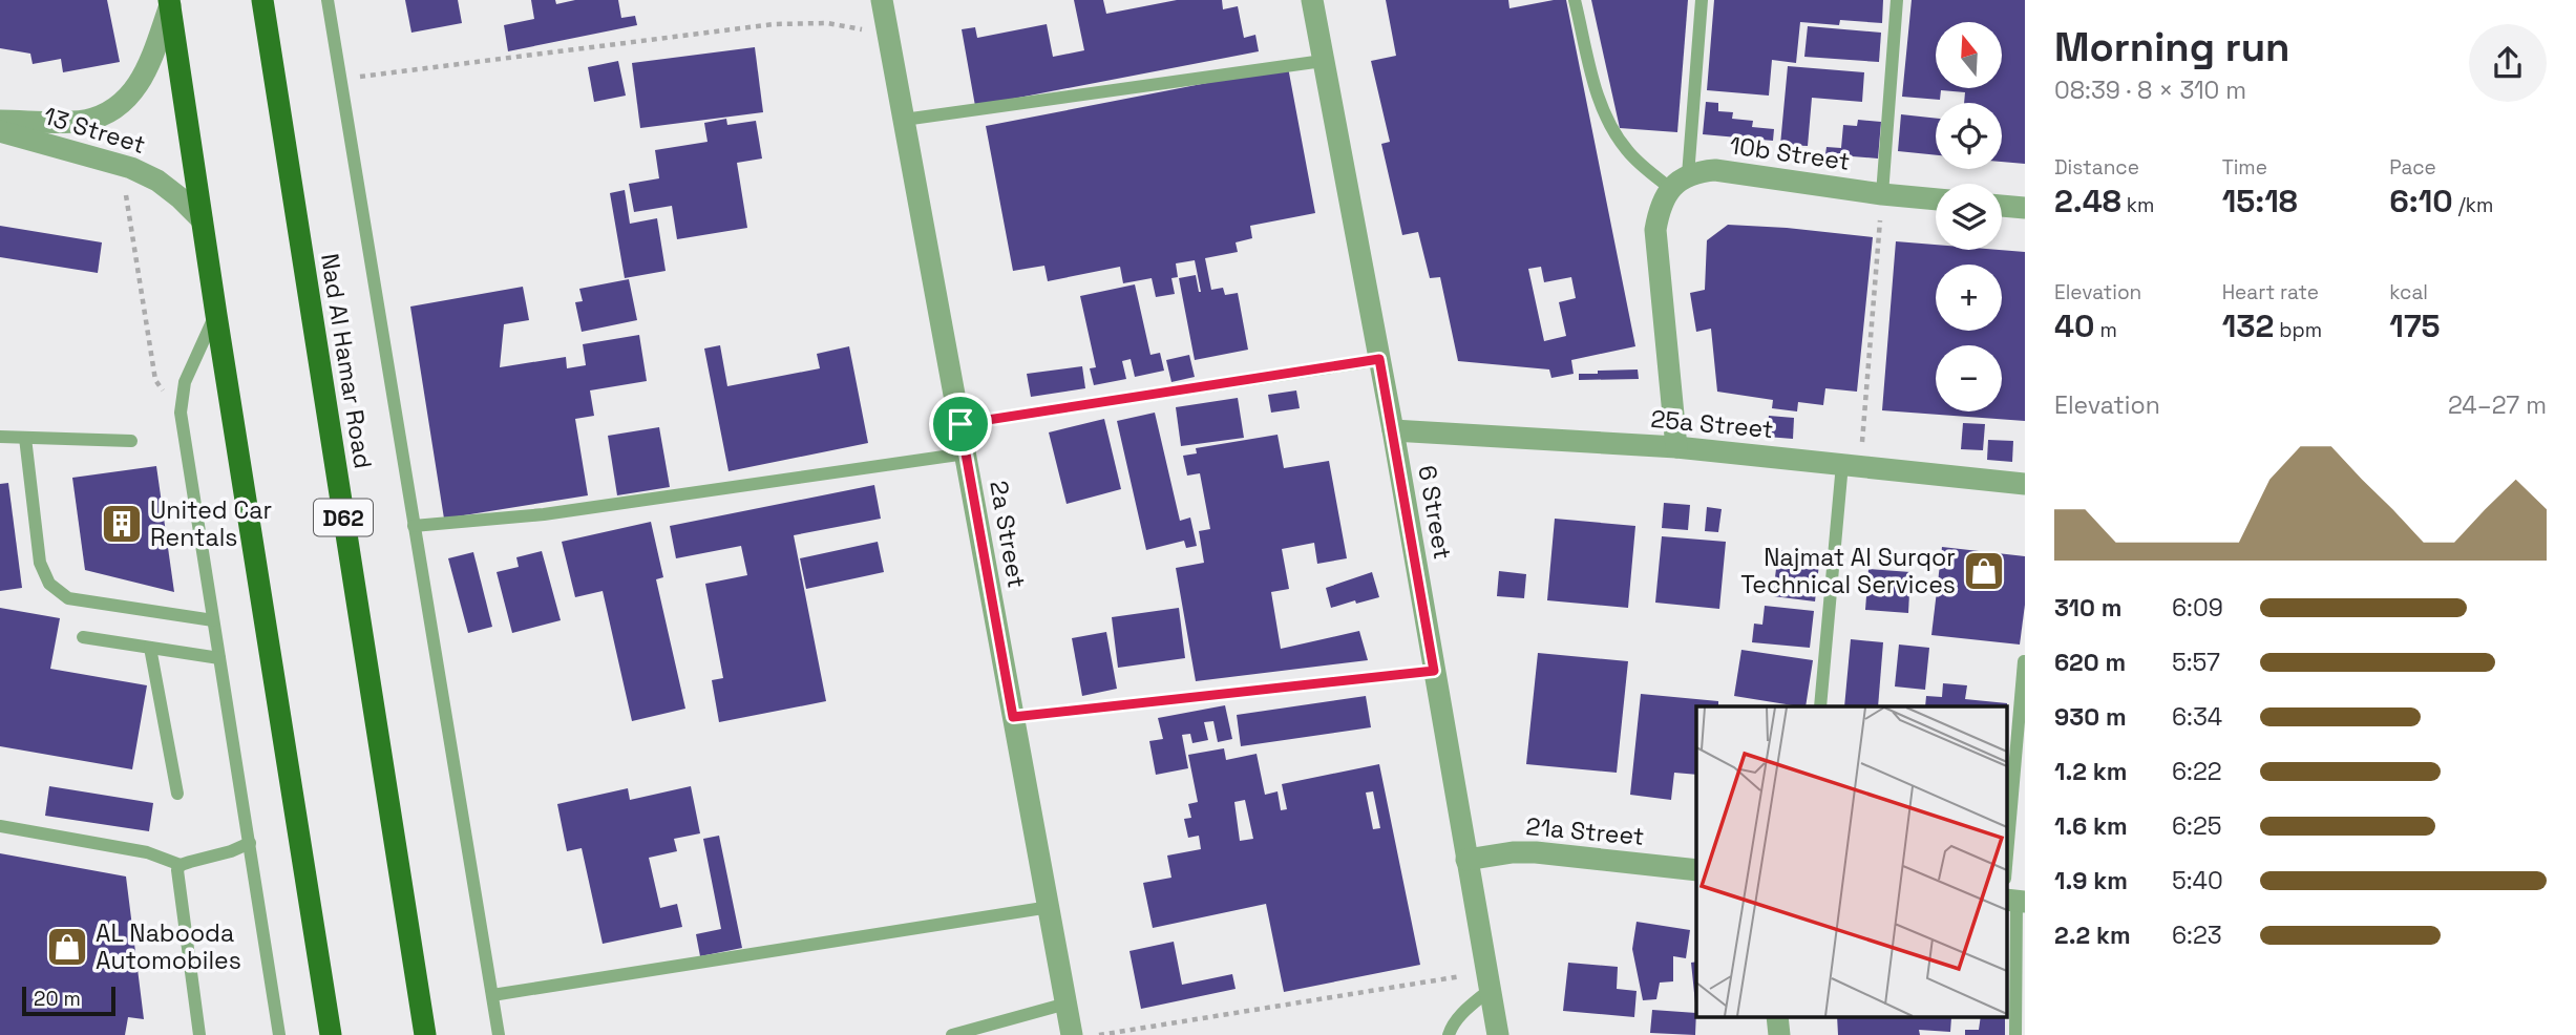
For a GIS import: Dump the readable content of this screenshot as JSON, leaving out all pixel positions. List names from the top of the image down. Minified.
{"streets":{"main road":["Nad Al Hamar Road","D62"],"street":["13 Street","10b Street","25a Street","6 Street","2a Street","21a Street"]},"crossings":[["25a Street","6 Street"],["6 Street","21a Street"]],"places":{"building":["United Car Rentals"],"shop":["Najmat Al Surqor Technical Services","AL Nabooda Automobiles"]},"scale_bar":"20 m","north":"top","page":{"heading":["Morning run","08:39 · 8 × 310 m"],"map_buttons":["+","−"],"stats":[["Distance","2.48 km"],["Time","15:18"],["Pace","6:10 /km"],["Elevation","40 m"],["Heart rate","132 bpm"],["kcal","175"]],"chart":["Elevation","24–27 m"],"list":[{"name":"310 m","note":"6:09"},{"name":"620 m","note":"5:57"},{"name":"930 m","note":"6:34"},{"name":"1.2 km","note":"6:22"},{"name":"1.6 km","note":"6:25"},{"name":"1.9 km","note":"5:40"},{"name":"2.2 km","note":"6:23"}],"scale":"20 m"}}
